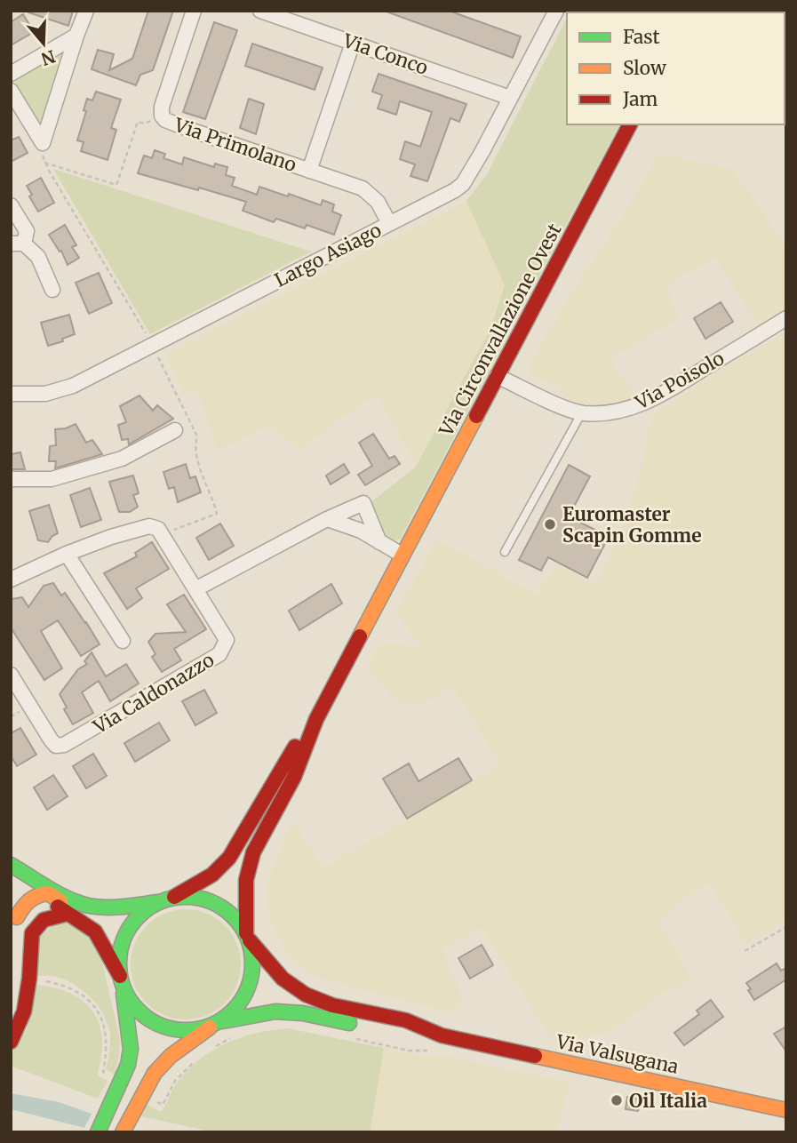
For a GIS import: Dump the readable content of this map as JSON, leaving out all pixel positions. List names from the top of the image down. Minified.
{"streets":{"main road":["Via Circonvallazione Ovest","Via Valsugana"],"street":["Via Conco","Via Primolano","Largo Asiago","Via Poisolo","Via Caldonazzo"]},"crossings":[["Via Conco","Via Primolano"],["Via Conco","Largo Asiago"],["Via Primolano","Largo Asiago"],["Via Circonvallazione Ovest","Via Poisolo"],["Via Circonvallazione Ovest","Via Valsugana"]],"places":["Euromaster Scapin Gomme","Oil Italia"],"legend":["Fast","Slow","Jam"],"north":"bottom"}
